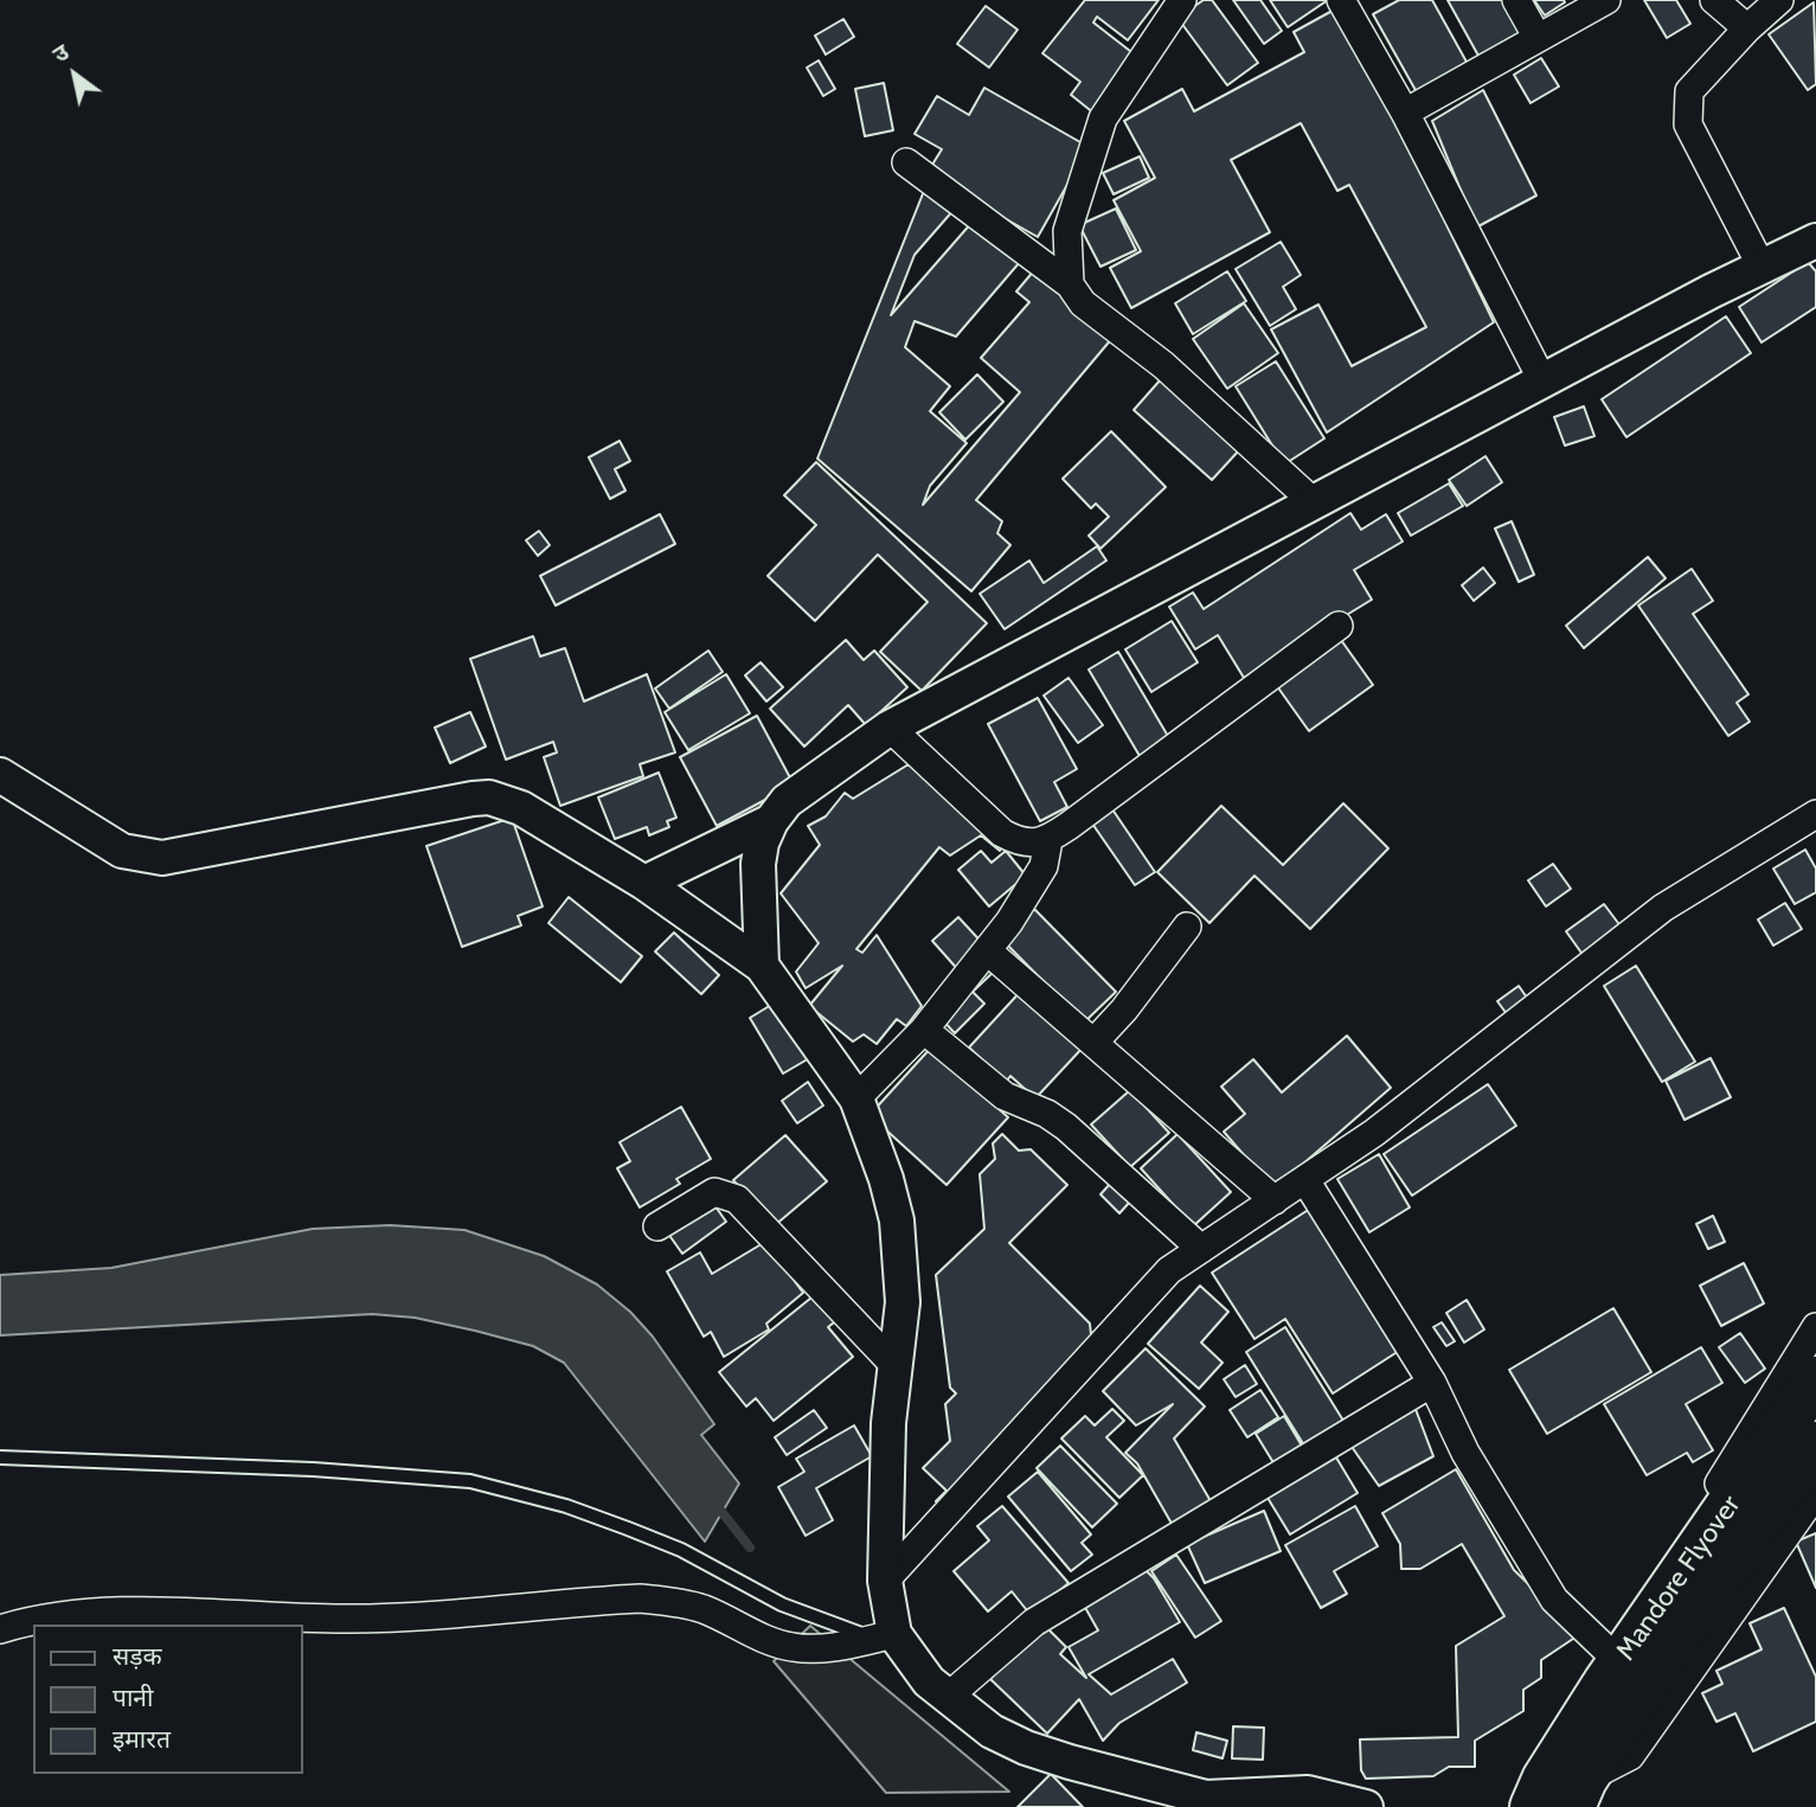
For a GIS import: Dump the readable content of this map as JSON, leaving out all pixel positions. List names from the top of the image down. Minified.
{"streets":{"highway":["Mandore Flyover"]},"legend":["सड़क","पानी","इमारत"],"north":"top left"}
